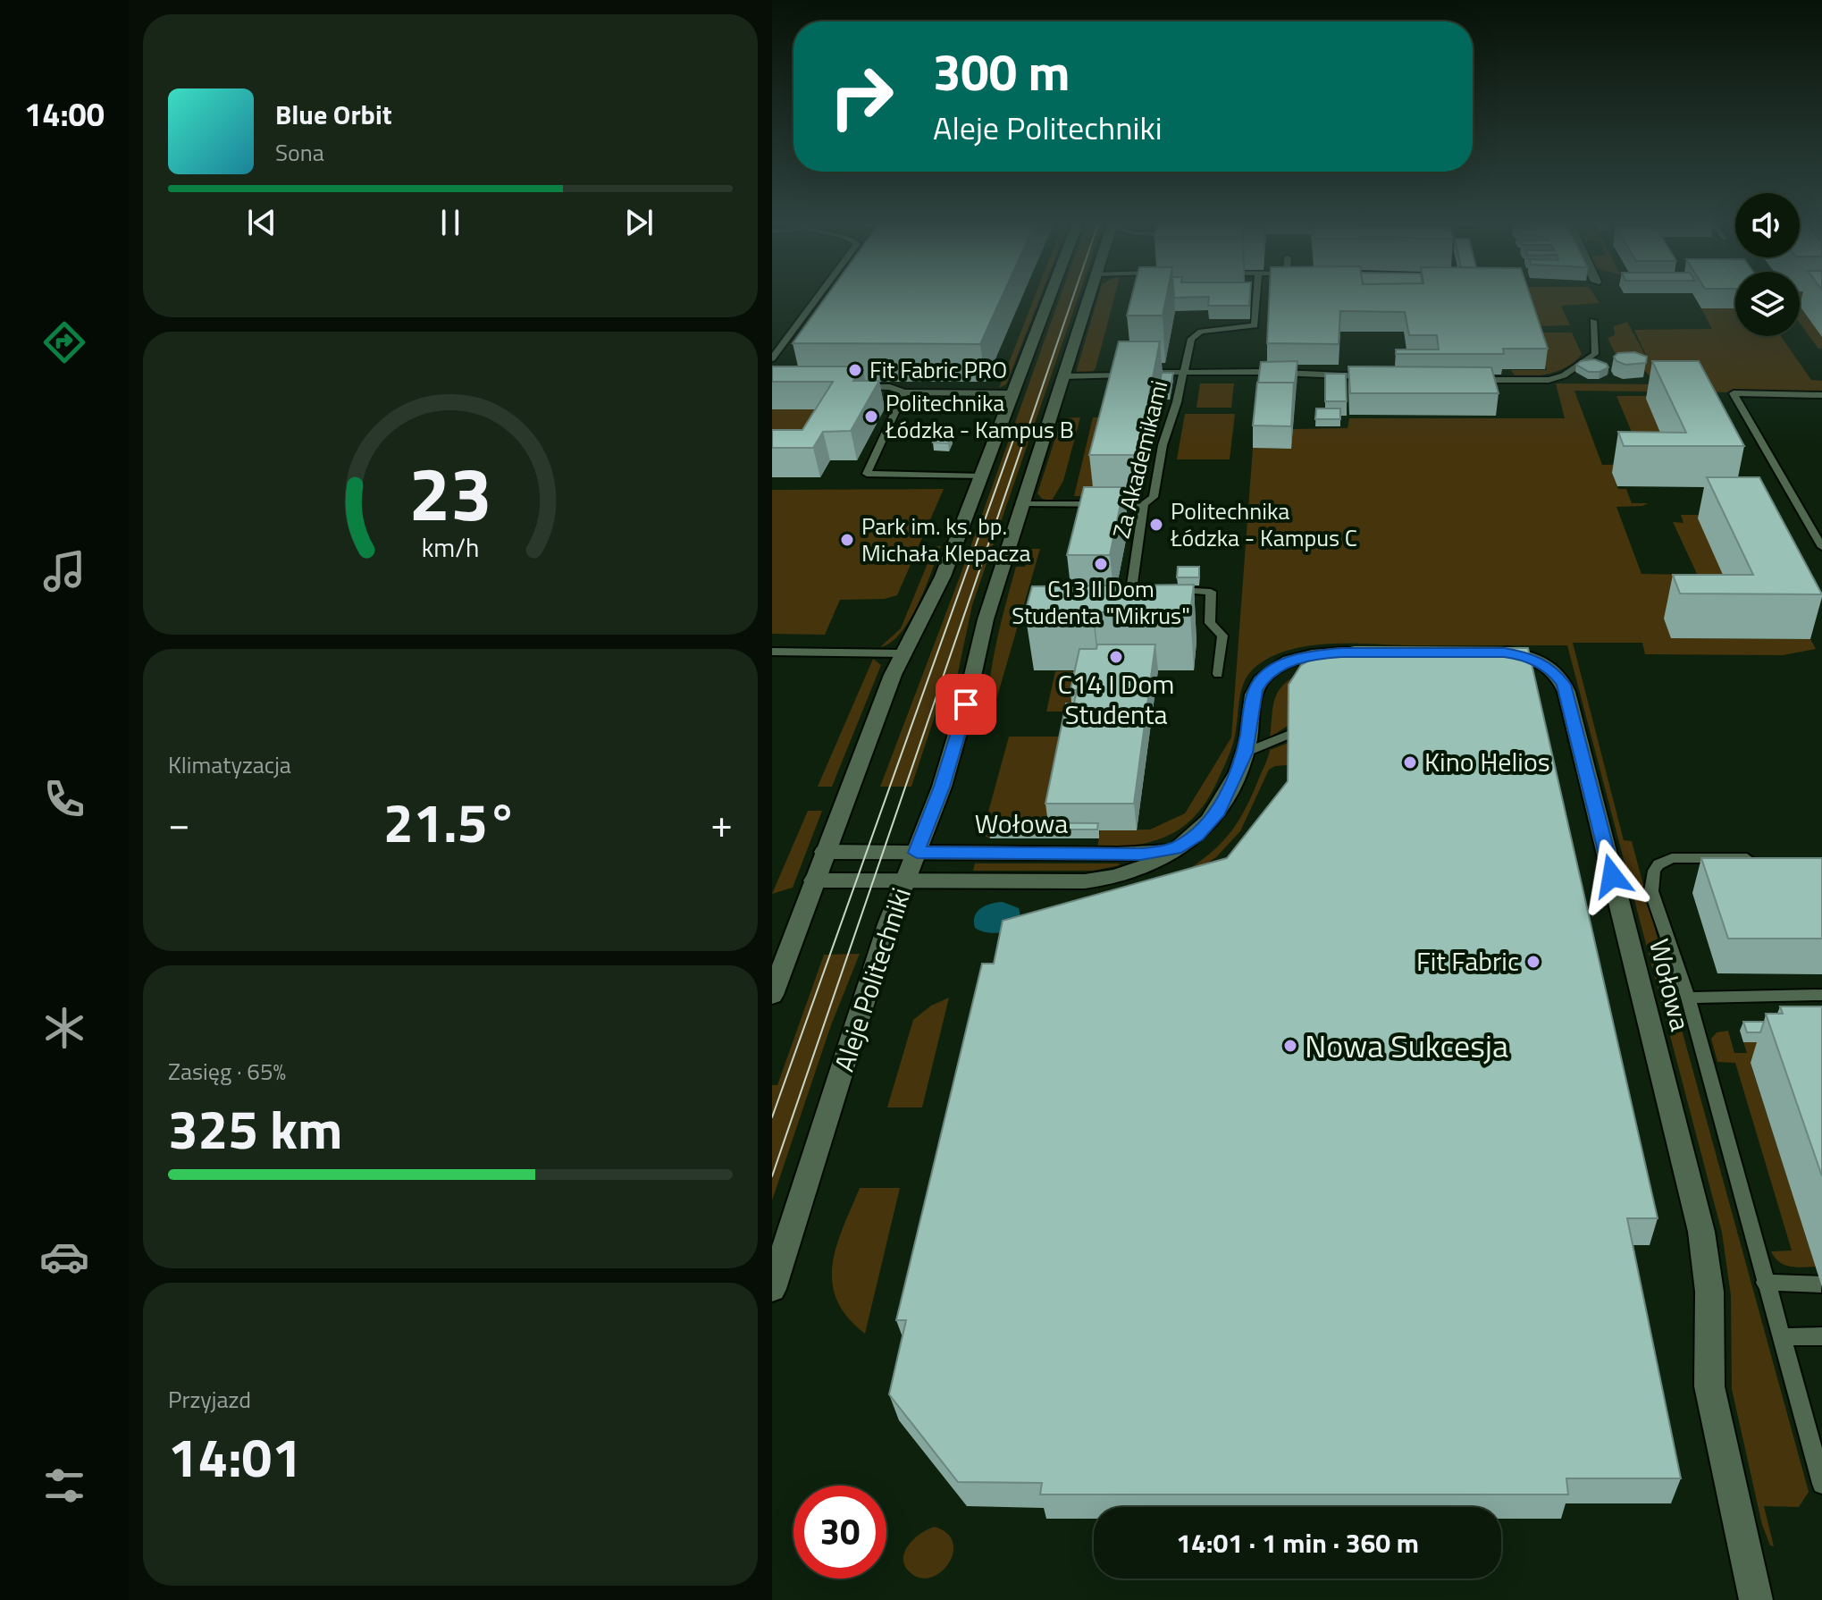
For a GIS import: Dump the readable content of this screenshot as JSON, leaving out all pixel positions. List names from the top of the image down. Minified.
{"streets":{"main road":["Wołowa","Aleje Politechniki"],"lane":["Za Akademikami"]},"crossings":[["Wołowa","Aleje Politechniki"]],"places":["Fit Fabric PRO","Politechnika Łódzka - Kampus B","Politechnika Łódzka - Kampus C","Park im. ks. bp. Michała Klepacza","C13 II Dom Studenta \"Mikrus\"","C14 I Dom Studenta","Kino Helios","Fit Fabric","Nowa Sukcesja"],"page":{"tabs":"14:00","turn":["300 m","Aleje Politechniki"],"song":["Blue Orbit","Sona"],"tile":["Klimatyzacja",["Zasięg · 65%","325 km"],["Przyjazd","14:01"]],"heat":["−","21.5°","+"],"limit":"30","trip":"14:01 · 1 min · 360 m","gauge":["23","km/h"]}}
